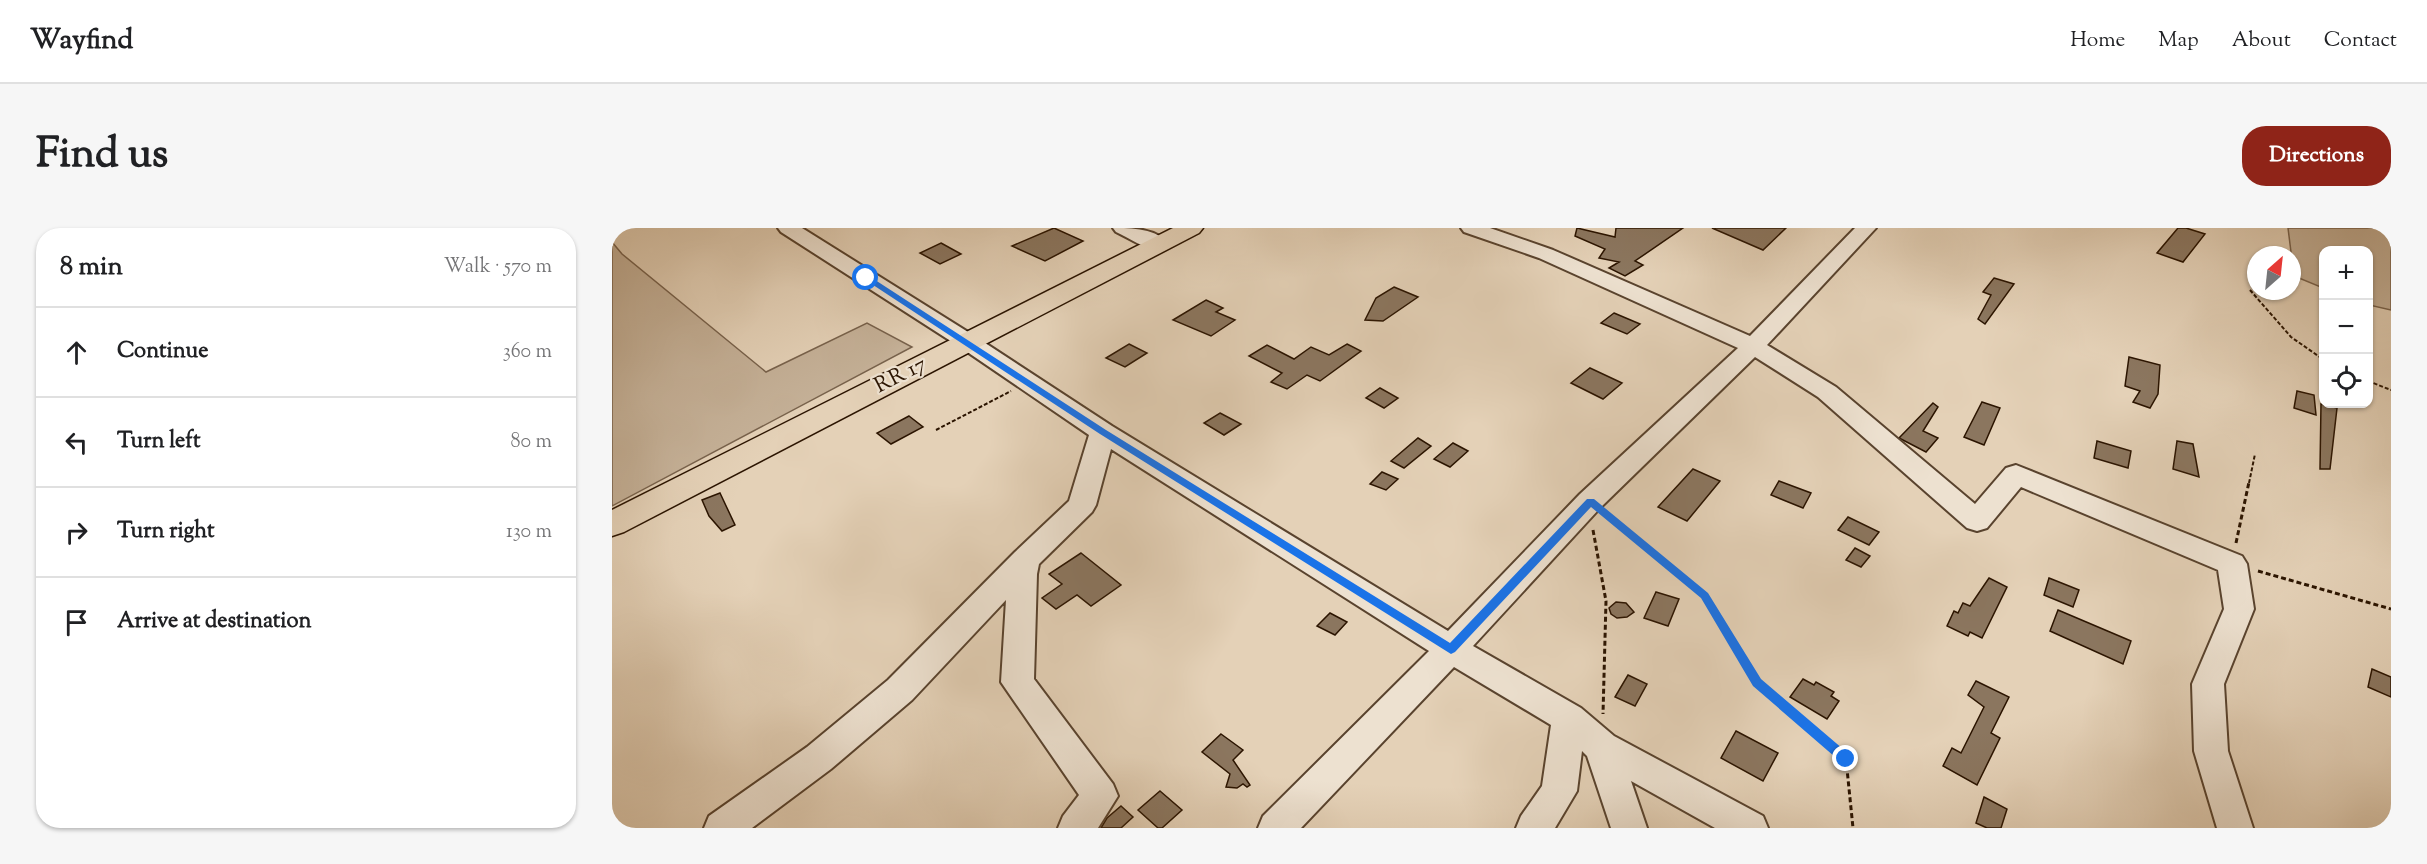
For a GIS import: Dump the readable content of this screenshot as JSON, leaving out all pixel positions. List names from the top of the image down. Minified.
{"streets":{"main road":["RR 17"]},"north":"top right","page":{"header":"Wayfind","nav":["Home","Map","About","Contact"],"title":"Find us","buttons":"Directions","heading":["8 min","Walk · 570 m"],"map_buttons":["+","−"],"list":[["Continue","360 m"],["Turn left","80 m"],["Turn right","130 m"],"Arrive at destination"]}}
